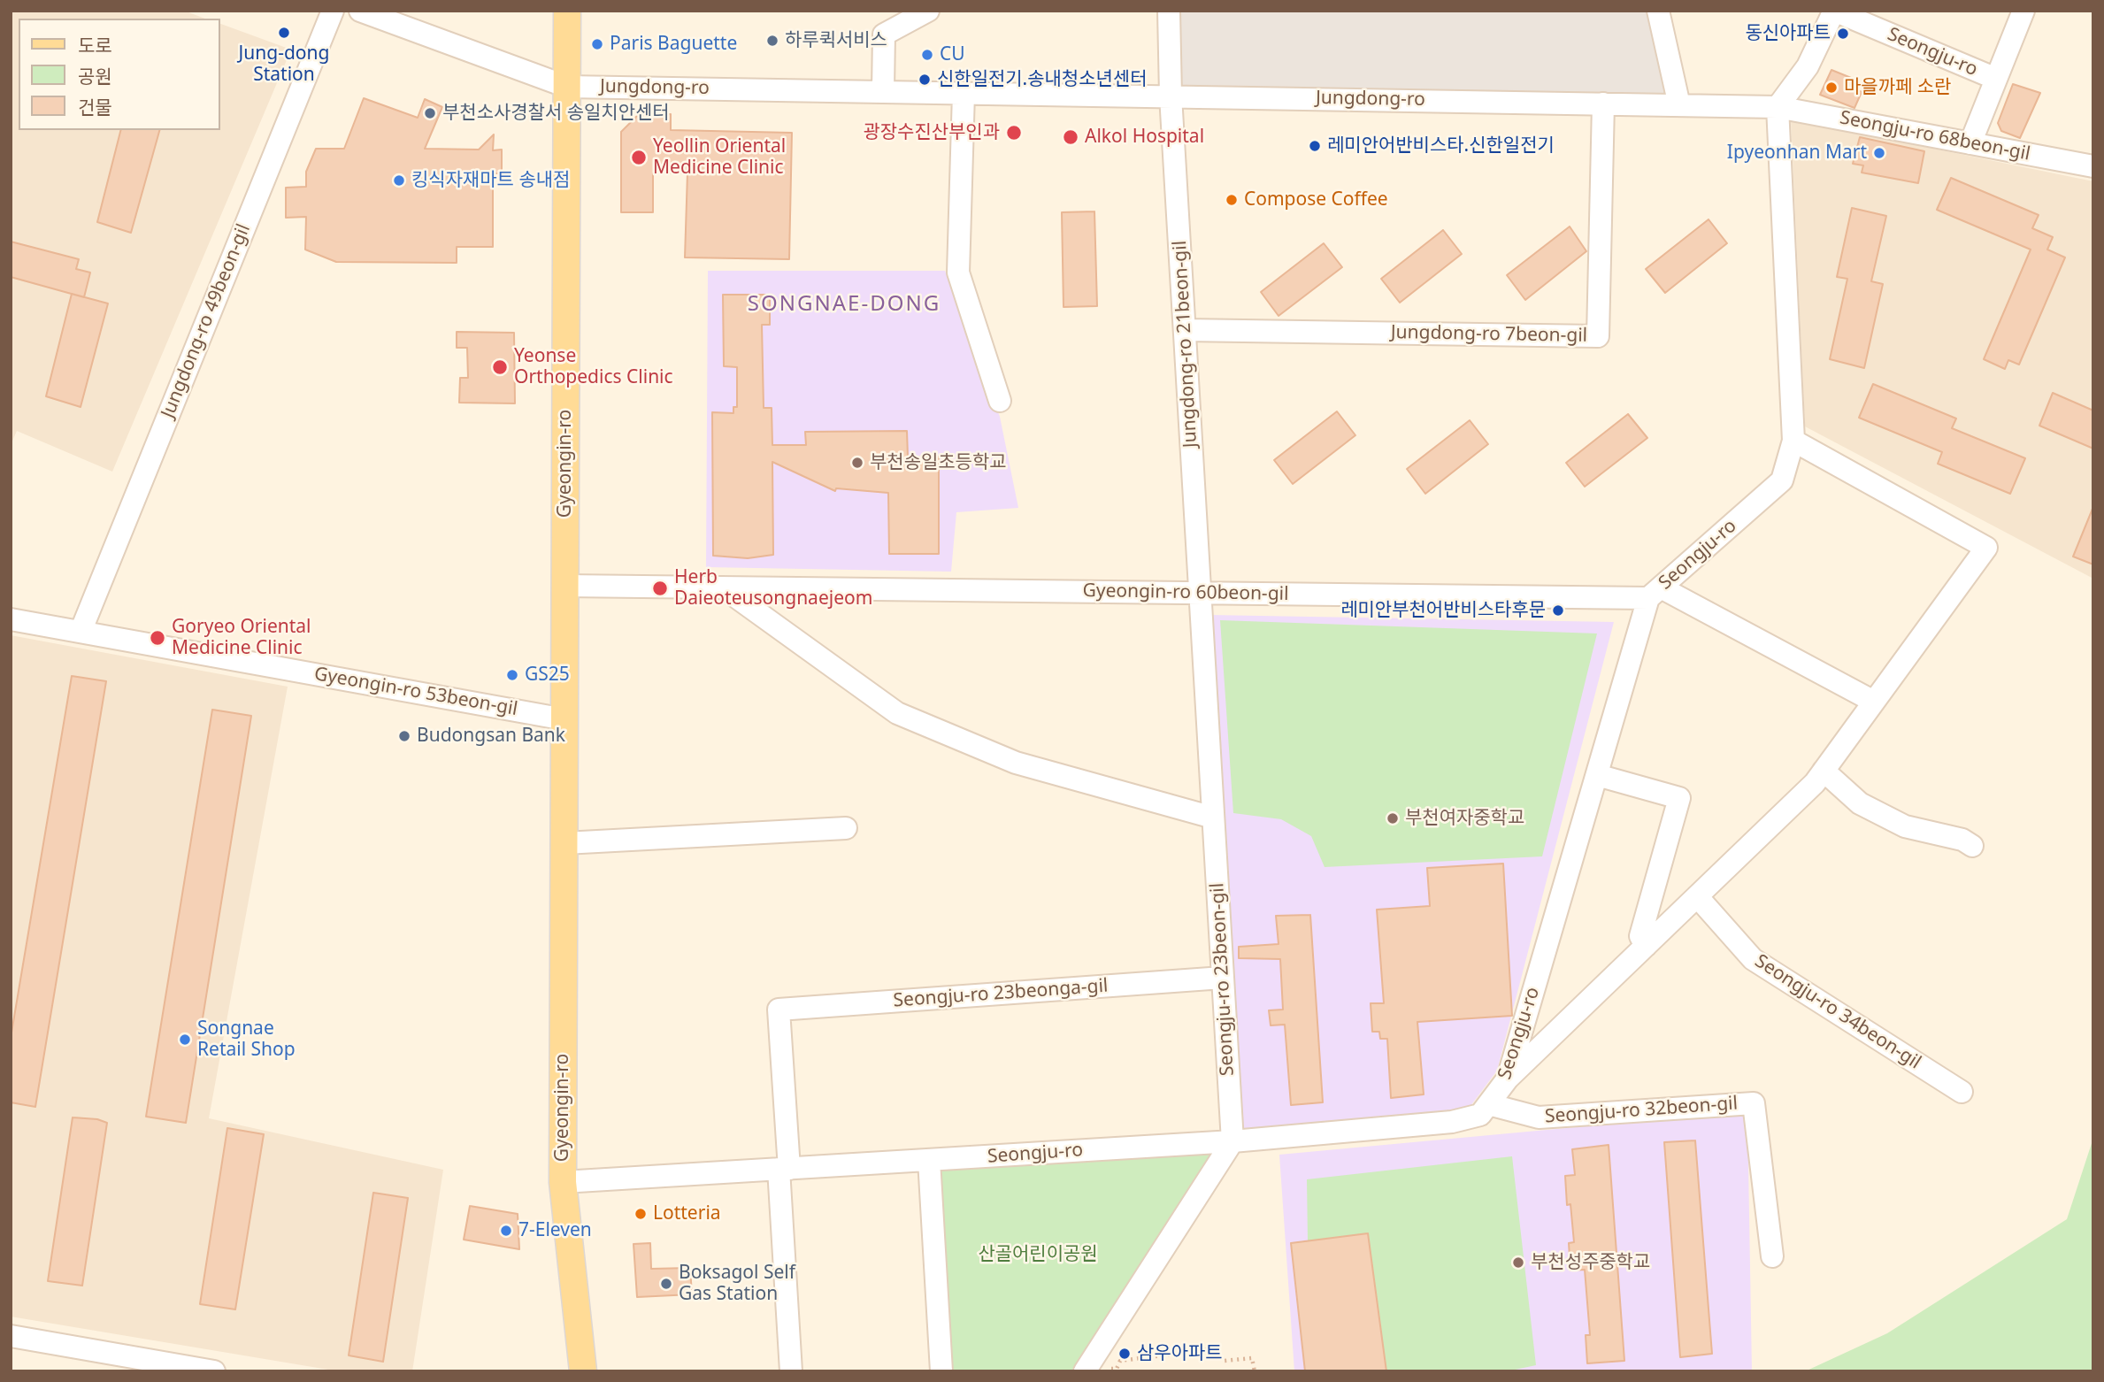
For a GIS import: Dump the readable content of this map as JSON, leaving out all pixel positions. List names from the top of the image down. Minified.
{"streets":{"main road":["Gyeongin-ro"],"street":["Seongju-ro","Jungdong-ro","Seongju-ro 68beon-gil","Jungdong-ro 49beon-gil","Jungdong-ro 7beon-gil","Jungdong-ro 21beon-gil","Gyeongin-ro 60beon-gil","Gyeongin-ro 53beon-gil","Seongju-ro 23beon-gil","Seongju-ro 23beonga-gil","Seongju-ro 34beon-gil","Seongju-ro 32beon-gil"]},"crossings":[["Seongju-ro","Jungdong-ro"],["Seongju-ro","Seongju-ro 68beon-gil"],["Seongju-ro","Gyeongin-ro"],["Seongju-ro","Gyeongin-ro 60beon-gil"],["Seongju-ro","Seongju-ro 23beon-gil"],["Seongju-ro","Seongju-ro 23beonga-gil"],["Seongju-ro","Seongju-ro 32beon-gil"],["Jungdong-ro","Seongju-ro 68beon-gil"],["Jungdong-ro","Jungdong-ro 7beon-gil"],["Jungdong-ro","Jungdong-ro 21beon-gil"],["Jungdong-ro","Gyeongin-ro"],["Jungdong-ro 49beon-gil","Gyeongin-ro 53beon-gil"],["Jungdong-ro 7beon-gil","Jungdong-ro 21beon-gil"],["Jungdong-ro 21beon-gil","Gyeongin-ro 60beon-gil"],["Jungdong-ro 21beon-gil","Seongju-ro 23beon-gil"],["Gyeongin-ro","Gyeongin-ro 60beon-gil"],["Gyeongin-ro","Gyeongin-ro 53beon-gil"],["Gyeongin-ro 60beon-gil","Seongju-ro 23beon-gil"],["Seongju-ro 23beon-gil","Seongju-ro 23beonga-gil"]],"districts":["SONGNAE-DONG"],"parks":["산골어린이공원"],"places":["Jung-dong Station","동신아파트","하루퀵서비스","Paris Baguette","CU","신한일전기.송내청소년센터","마을까페 소란","부천소사경찰서 송일치안센터","광장수진산부인과","Alkol Hospital","레미안어반비스타.신한일전기","Ipyeonhan Mart","Yeollin Oriental Medicine Clinic","킹식자재마트 송내점","Compose Coffee","Yeonse Orthopedics Clinic","부천송일초등학교","Herb Daieoteusongnaejeom","레미안부천어반비스타후문","Goryeo Oriental Medicine Clinic","GS25","Budongsan Bank","부천여자중학교","Songnae Retail Shop","Lotteria","7-Eleven","부천성주중학교","Boksagol Self Gas Station","삼우아파트"],"legend":["도로","공원","건물"]}
